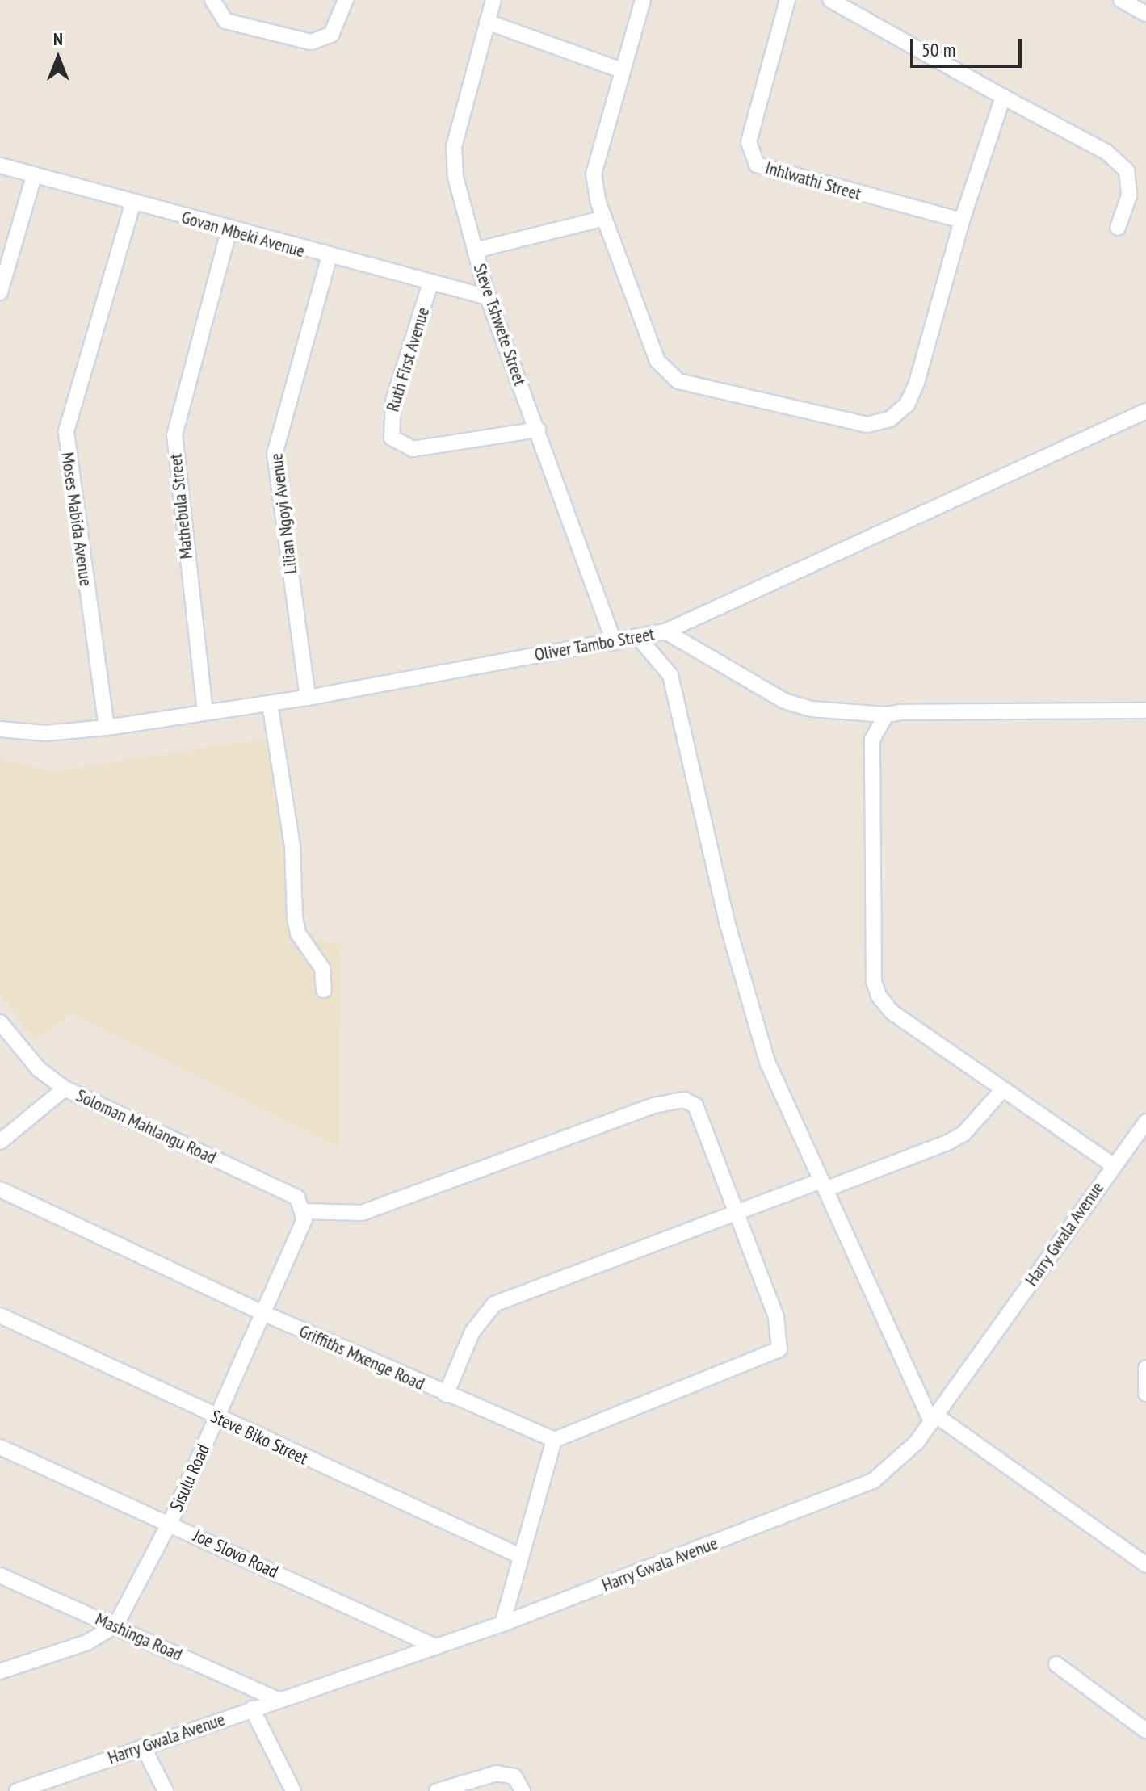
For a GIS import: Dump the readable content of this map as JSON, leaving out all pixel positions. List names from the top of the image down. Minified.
{"streets":{"street":["Inhlwathi Street","Govan Mbeki Avenue","Steve Tshwete Street","Ruth First Avenue","Mathebula Street","Lilian Ngoyi Avenue","Moses Mabida Avenue","Oliver Tambo Street","Soloman Mahlangu Road","Harry Gwala Avenue","Griffiths Mxenge Road","Steve Biko Street","Sisulu Road","Joe Slovo Road","Mashinga Road"]},"crossings":[["Govan Mbeki Avenue","Steve Tshwete Street"],["Govan Mbeki Avenue","Ruth First Avenue"],["Govan Mbeki Avenue","Mathebula Street"],["Govan Mbeki Avenue","Lilian Ngoyi Avenue"],["Govan Mbeki Avenue","Moses Mabida Avenue"],["Steve Tshwete Street","Ruth First Avenue"],["Steve Tshwete Street","Oliver Tambo Street"],["Mathebula Street","Oliver Tambo Street"],["Lilian Ngoyi Avenue","Oliver Tambo Street"],["Moses Mabida Avenue","Oliver Tambo Street"],["Soloman Mahlangu Road","Sisulu Road"],["Harry Gwala Avenue","Joe Slovo Road"],["Harry Gwala Avenue","Mashinga Road"],["Griffiths Mxenge Road","Sisulu Road"],["Steve Biko Street","Sisulu Road"],["Sisulu Road","Joe Slovo Road"],["Sisulu Road","Mashinga Road"]],"scale_bar":"50 m","north":"top"}
